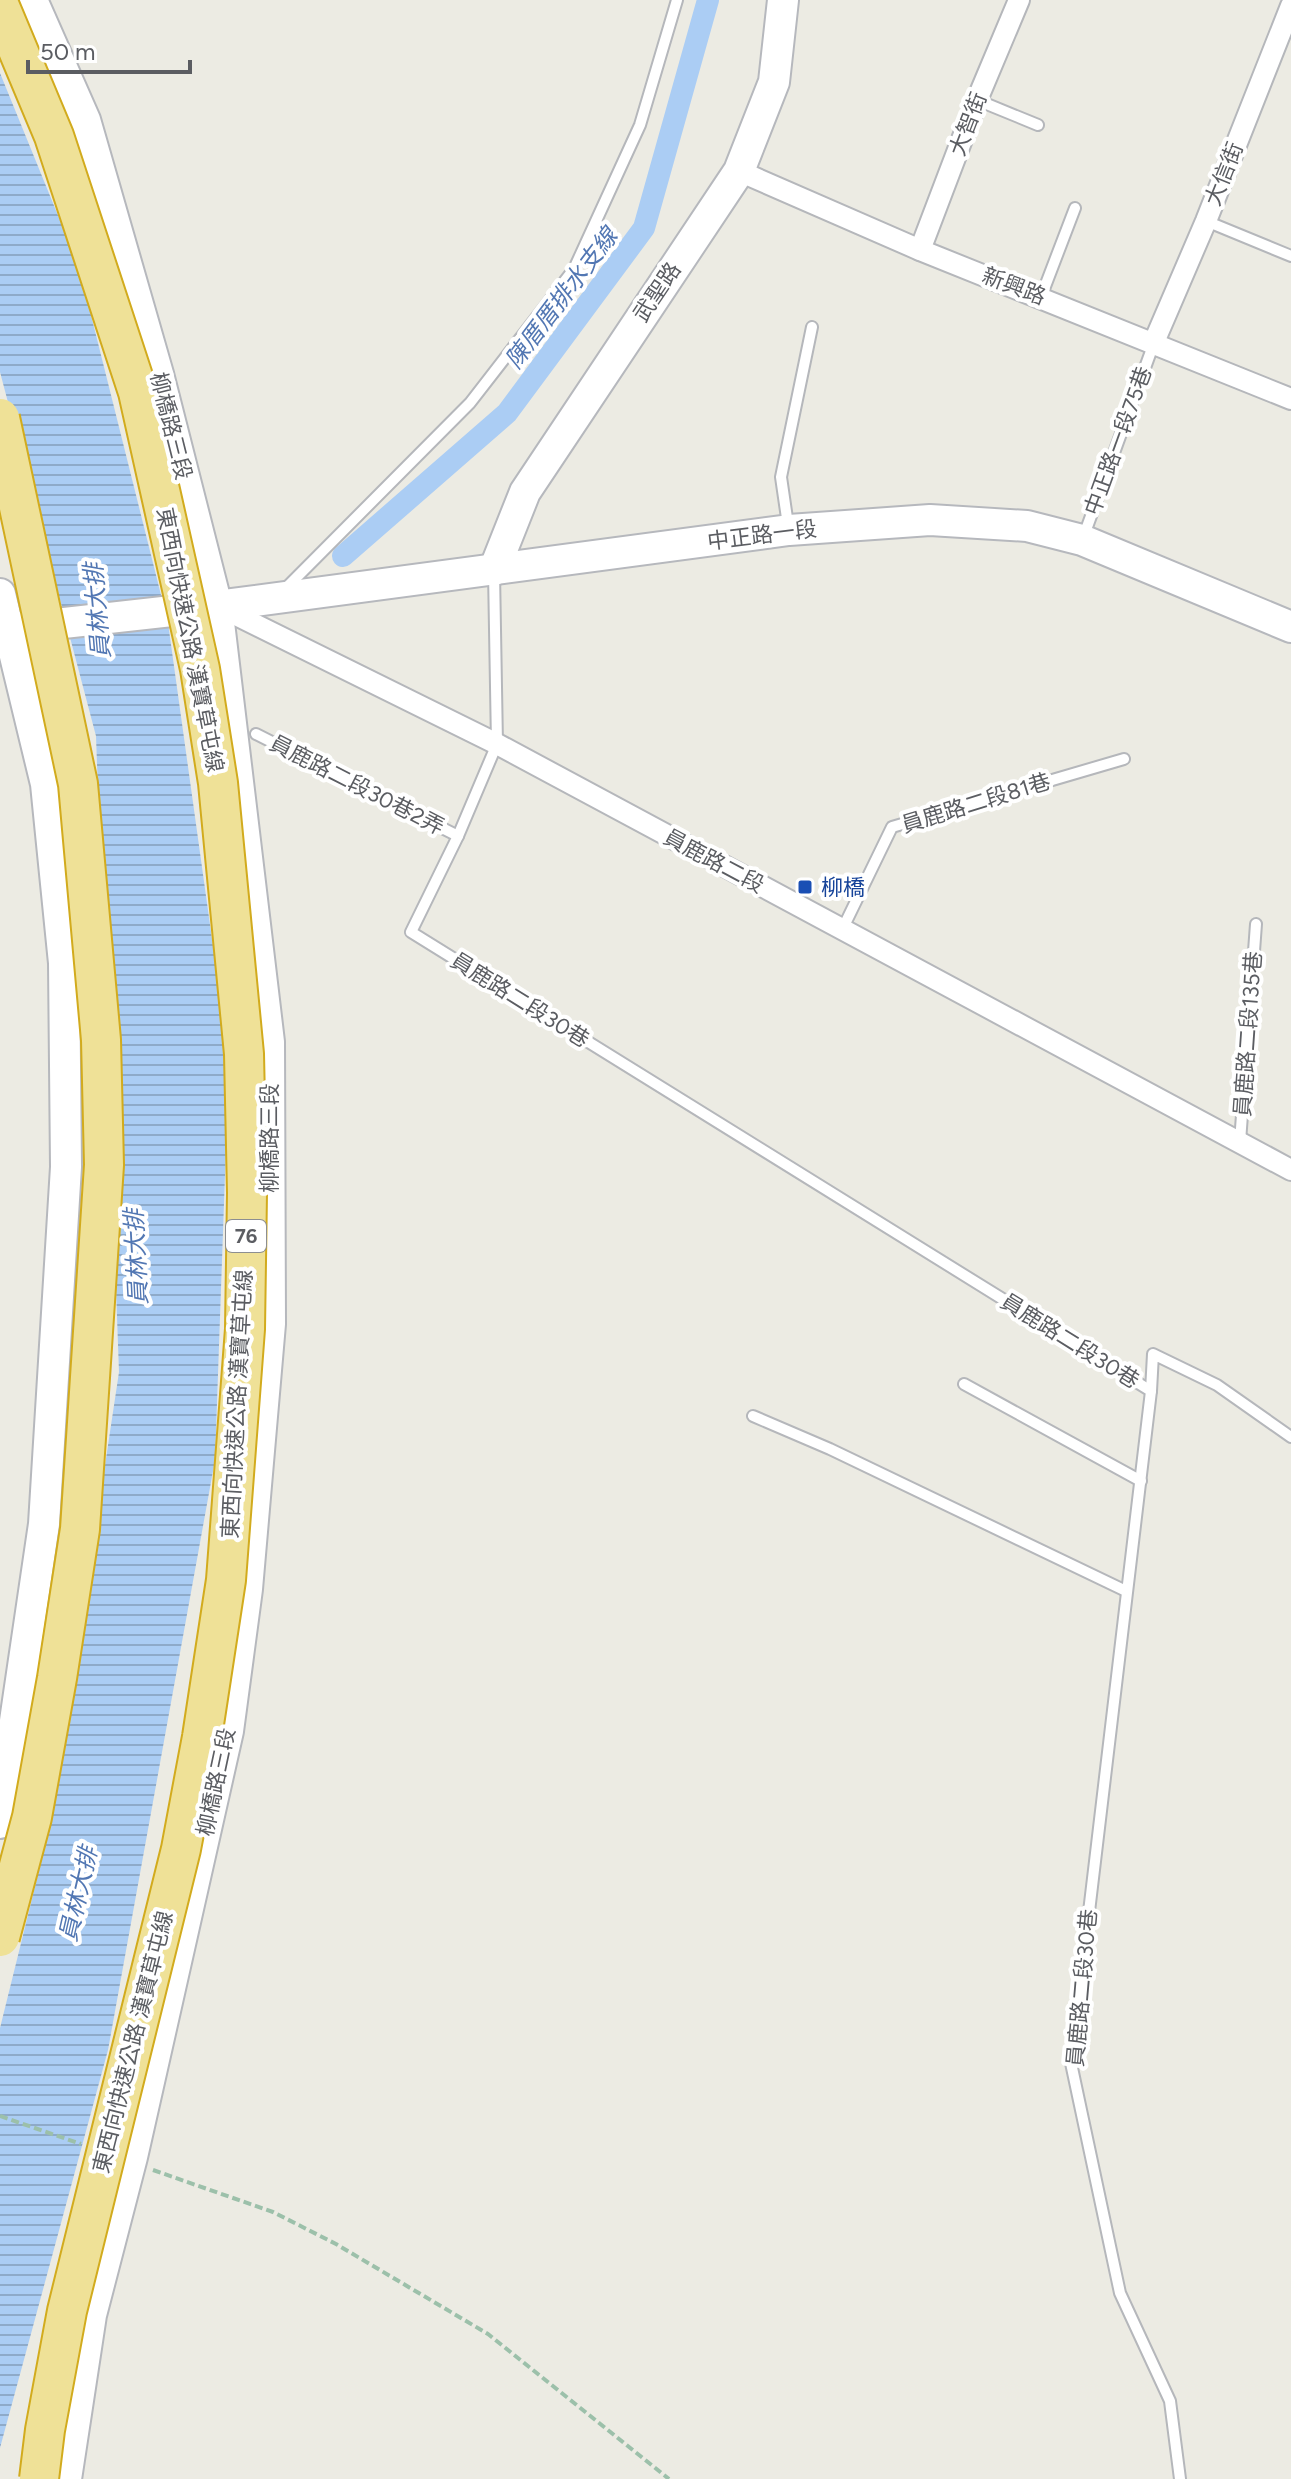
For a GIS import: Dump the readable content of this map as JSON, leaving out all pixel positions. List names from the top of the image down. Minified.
{"streets":{"highway":["東西向快速公路 漢寶草屯線","76"],"main road":["武聖路","柳橋路三段","中正路一段"],"street":["大智街","大信街","新興路","員鹿路二段"],"lane":["中正路一段75巷","員鹿路二段30巷2弄","員鹿路二段81巷","員鹿路二段30巷","員鹿路二段135巷"]},"crossings":[["大智街","新興路"],["大信街","新興路"],["大信街","中正路一段75巷"],["新興路","武聖路"],["新興路","中正路一段75巷"],["武聖路","中正路一段"],["武聖路","員鹿路二段30巷"],["柳橋路三段","中正路一段"],["柳橋路三段","員鹿路二段"],["中正路一段75巷","中正路一段"],["中正路一段","員鹿路二段"],["中正路一段","員鹿路二段30巷"],["員鹿路二段30巷2弄","員鹿路二段30巷"],["員鹿路二段81巷","員鹿路二段"],["員鹿路二段","員鹿路二段30巷"],["員鹿路二段","員鹿路二段135巷"]],"water":["陳厝厝排水支線","員林大排"],"places":{"transit":["柳橋"]},"scale_bar":"50 m"}
